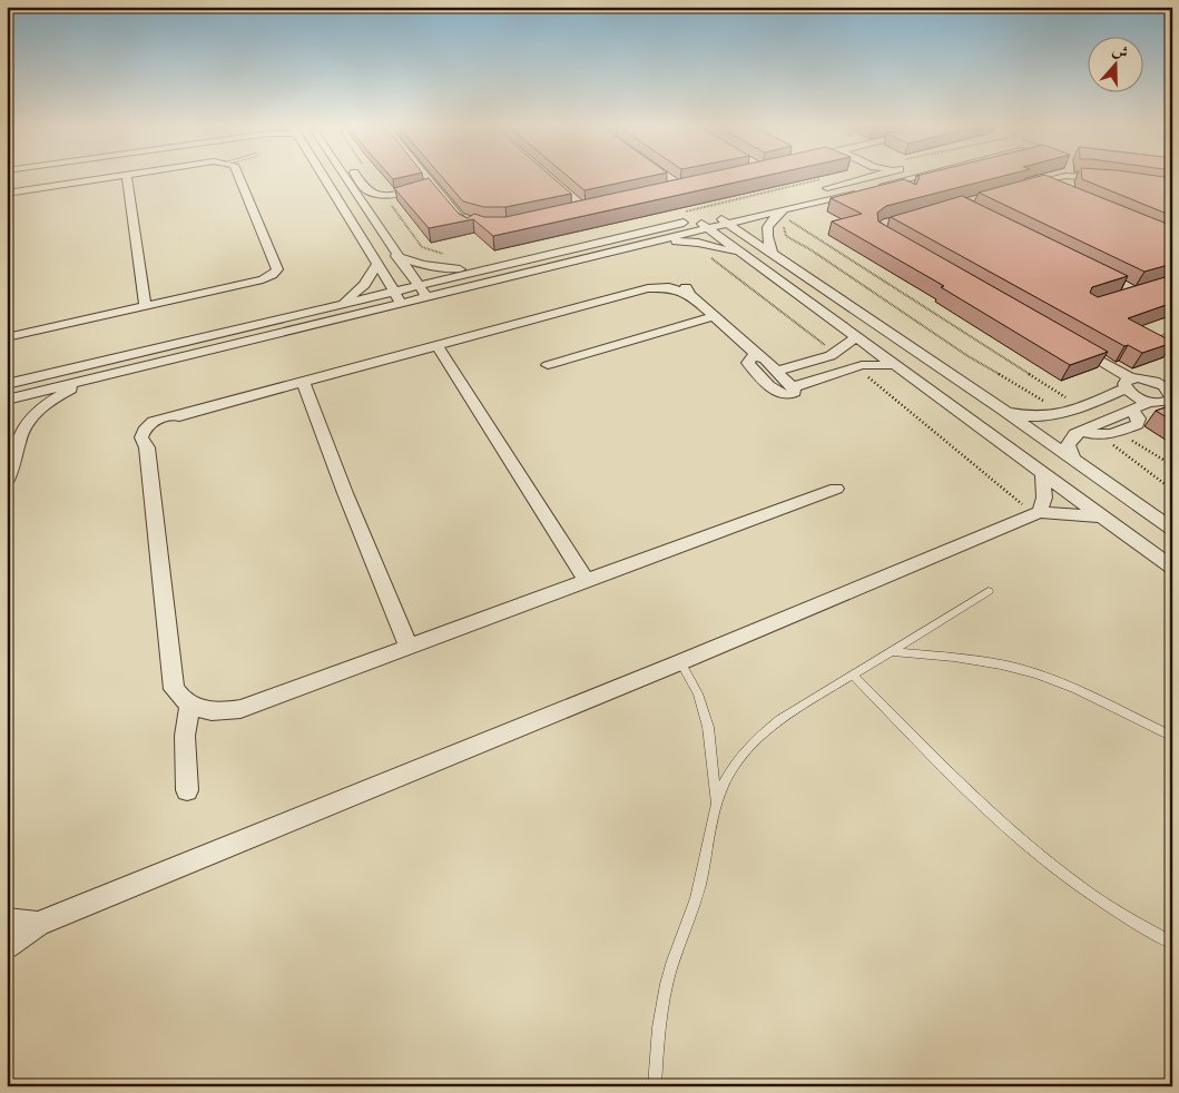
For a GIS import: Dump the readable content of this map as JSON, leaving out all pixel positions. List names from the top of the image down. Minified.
{"north":"top"}
